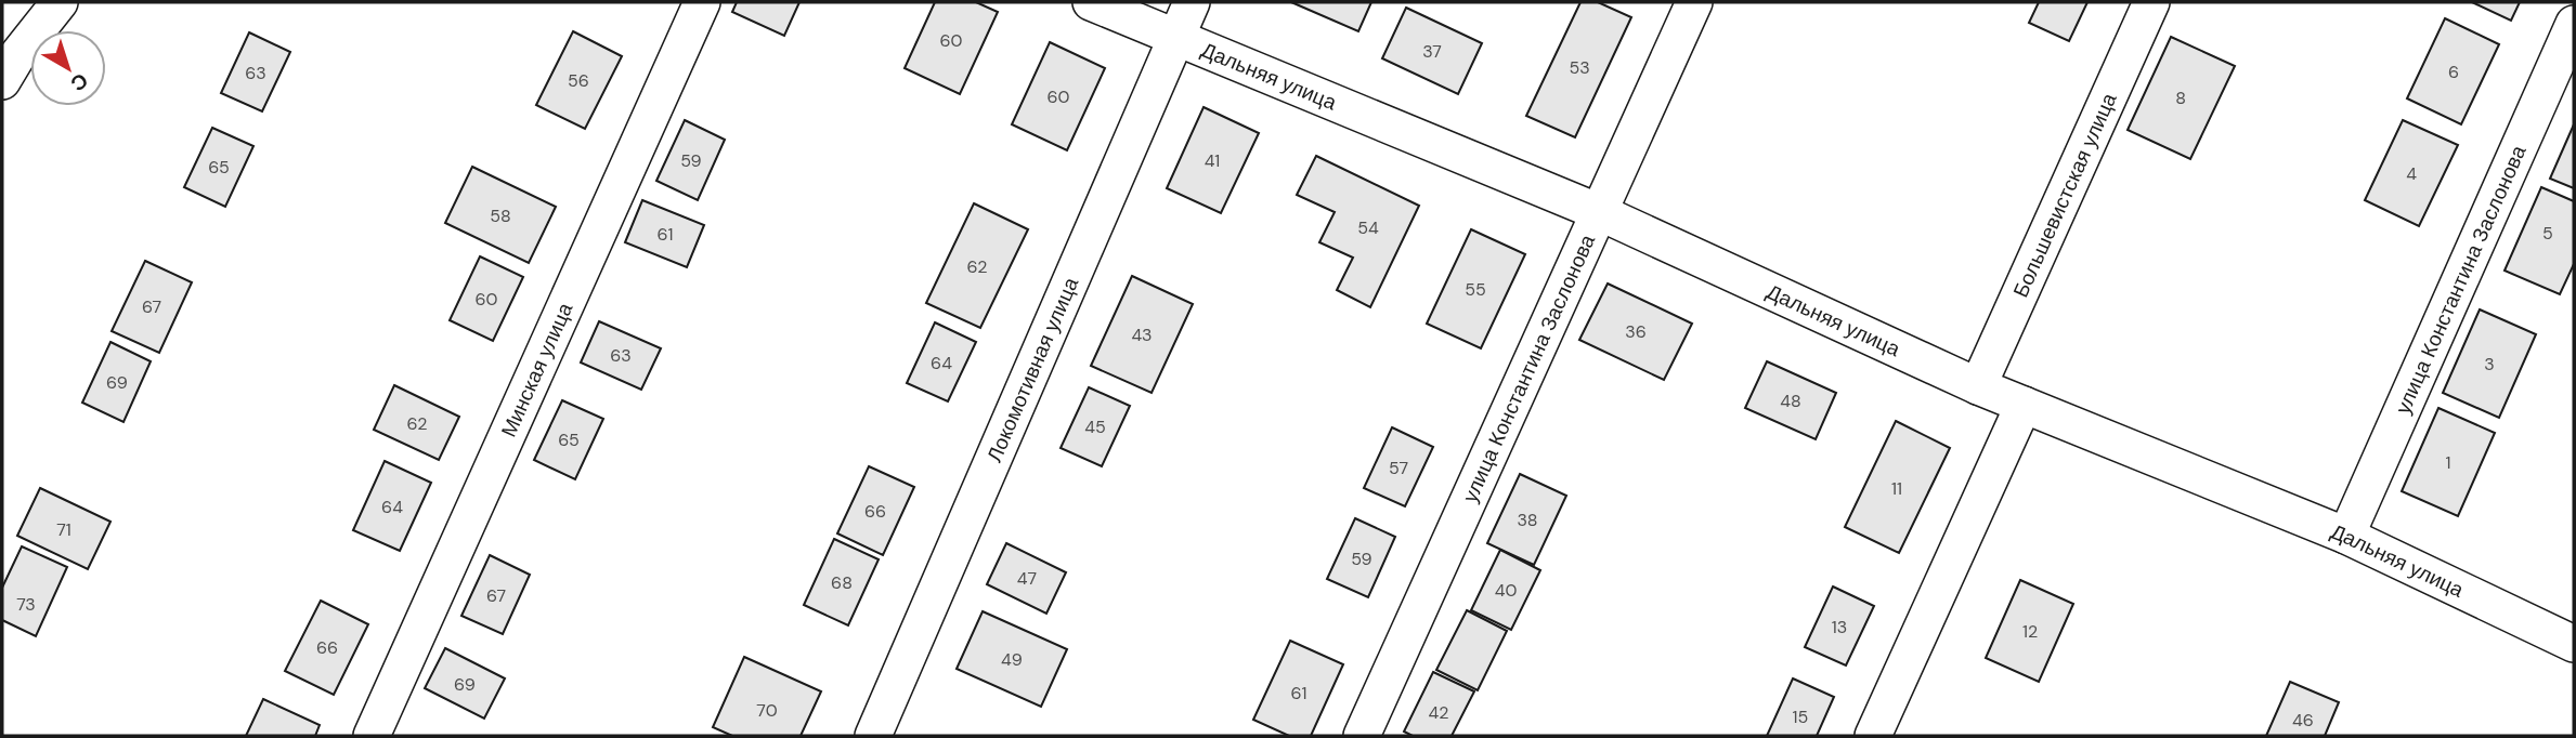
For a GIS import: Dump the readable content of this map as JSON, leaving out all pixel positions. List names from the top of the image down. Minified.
{"streets":{"street":["Дальняя улица","Большевистская улица","улица Константина Заслонова","Минская улица","Локомотивная улица"]},"crossings":[["Дальняя улица","Большевистская улица"],["Дальняя улица","улица Константина Заслонова"],["Дальняя улица","Локомотивная улица"]],"house_numbers":["60","37","53","6","63","56","60","8","59","41","65","4","58","54","5","61","62","55","60","67","36","43","63","64","3","69","48","62","45","65","1","57","11","64","66","38","71","59","47","68","40","67","73","13","12","66","49","69","61","70","42","15","46"],"north":"bottom right"}
